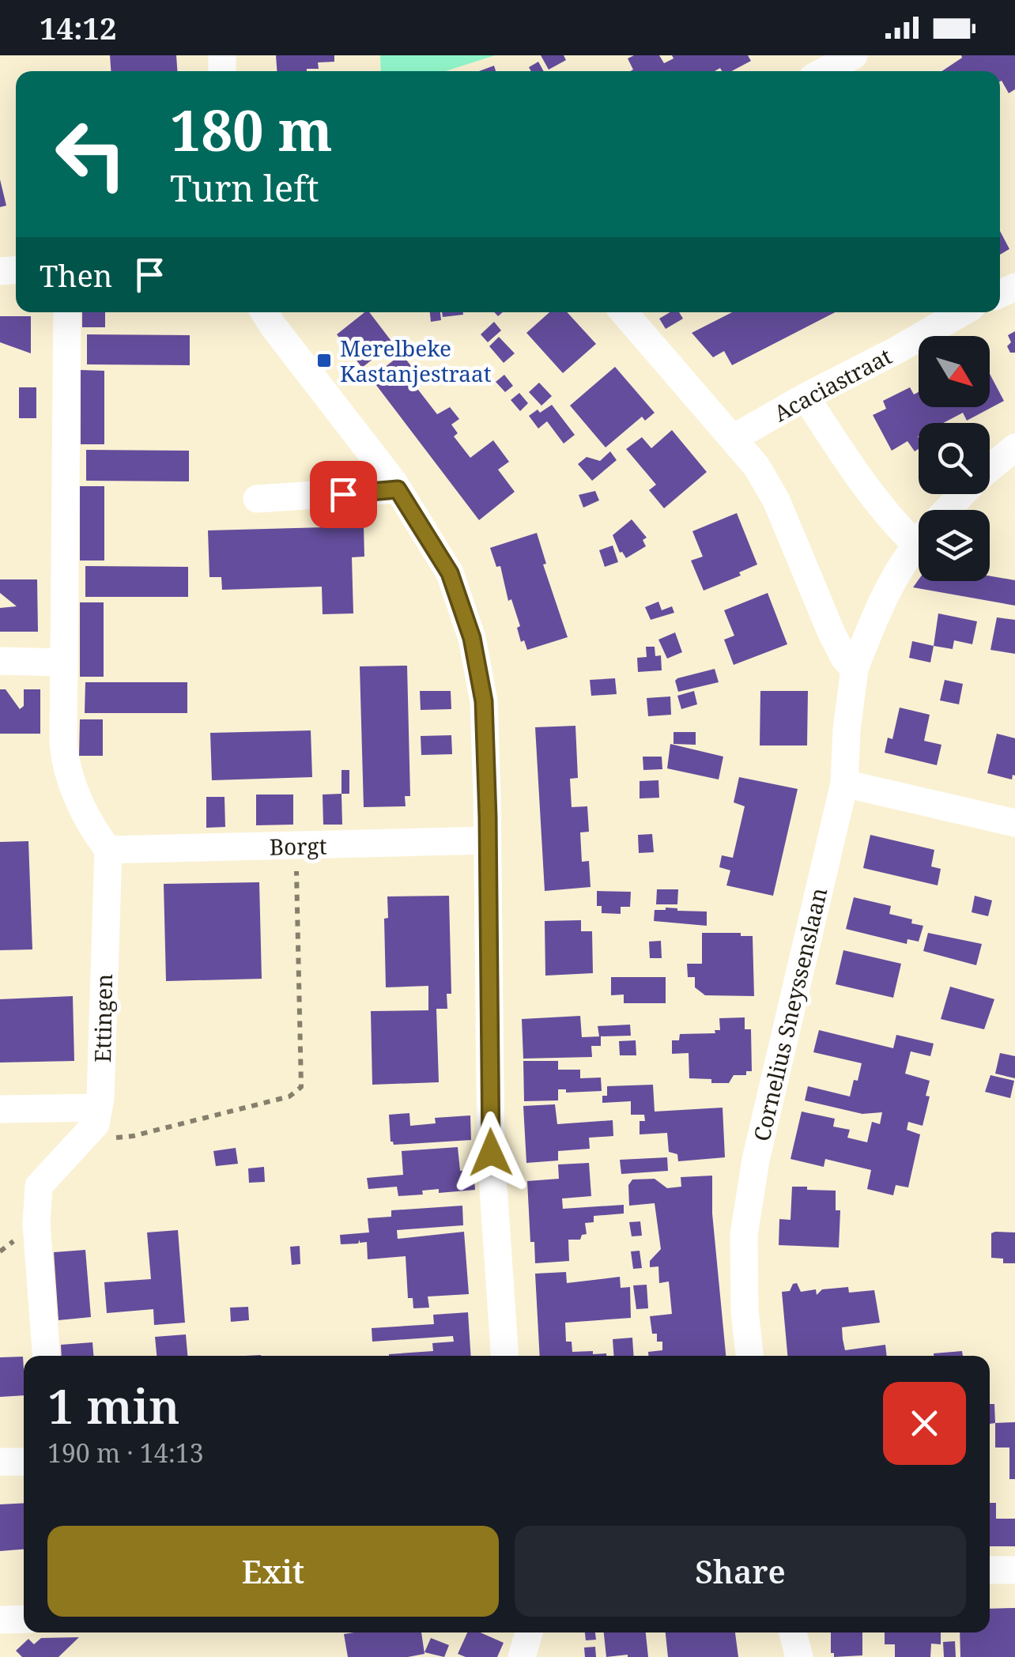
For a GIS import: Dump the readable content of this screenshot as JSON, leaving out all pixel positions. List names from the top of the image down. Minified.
{"streets":{"street":["Acaciastraat","Borgt","Cornelius Sneyssenslaan","Ettingen"]},"crossings":[["Borgt","Ettingen"]],"places":{"transit":["Merelbeke Kastanjestraat"]},"north":"bottom right","page":{"status":"14:12","turn":["180 m","Turn left"],"then":"Then","heading":["1 min","190 m · 14:13"],"buttons":["Exit","Share"]}}
